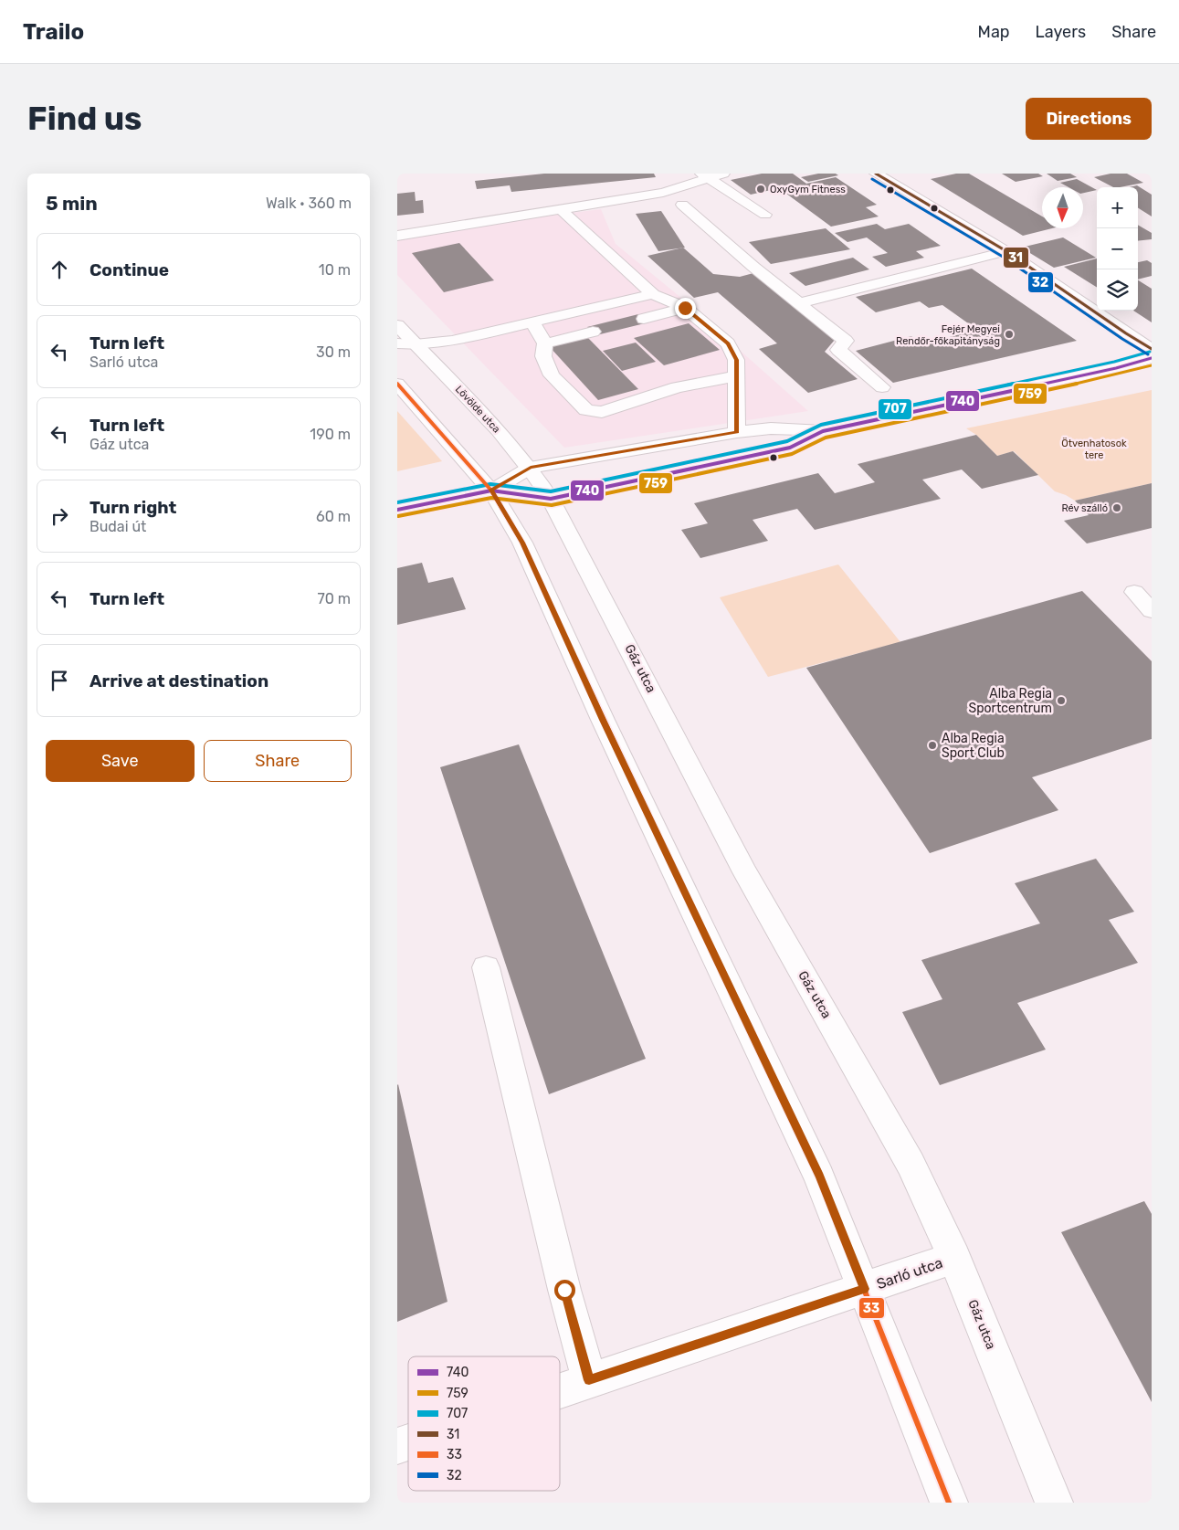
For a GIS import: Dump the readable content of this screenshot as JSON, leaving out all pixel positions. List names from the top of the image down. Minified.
{"streets":{"street":["Lövölde utca","Gáz utca","Sarló utca"]},"crossings":[["Lövölde utca","Gáz utca"],["Gáz utca","Sarló utca"]],"parks":["Ötvenhatosok tere"],"places":["OxyGym Fitness","Fejér Megyei Rendőr-főkapitányság","Rév szálló","Alba Regia Sportcentrum","Alba Regia Sport Club"],"lines":["transit line 31","transit line 32","transit line 707","transit line 740","transit line 759","transit line 33"],"legend":["740","759","707","31","33","32"],"north":"bottom","page":{"header":"Trailo","nav":["Map","Layers","Share"],"buttons":["Directions",["Save","Share"]],"title":"Find us","heading":["5 min","Walk · 360 m"],"map_buttons":["+","−"],"list":[["Continue","10 m"],["Turn left","Sarló utca","30 m"],["Turn left","Gáz utca","190 m"],["Turn right","Budai út","60 m"],["Turn left","70 m"],"Arrive at destination"]}}
